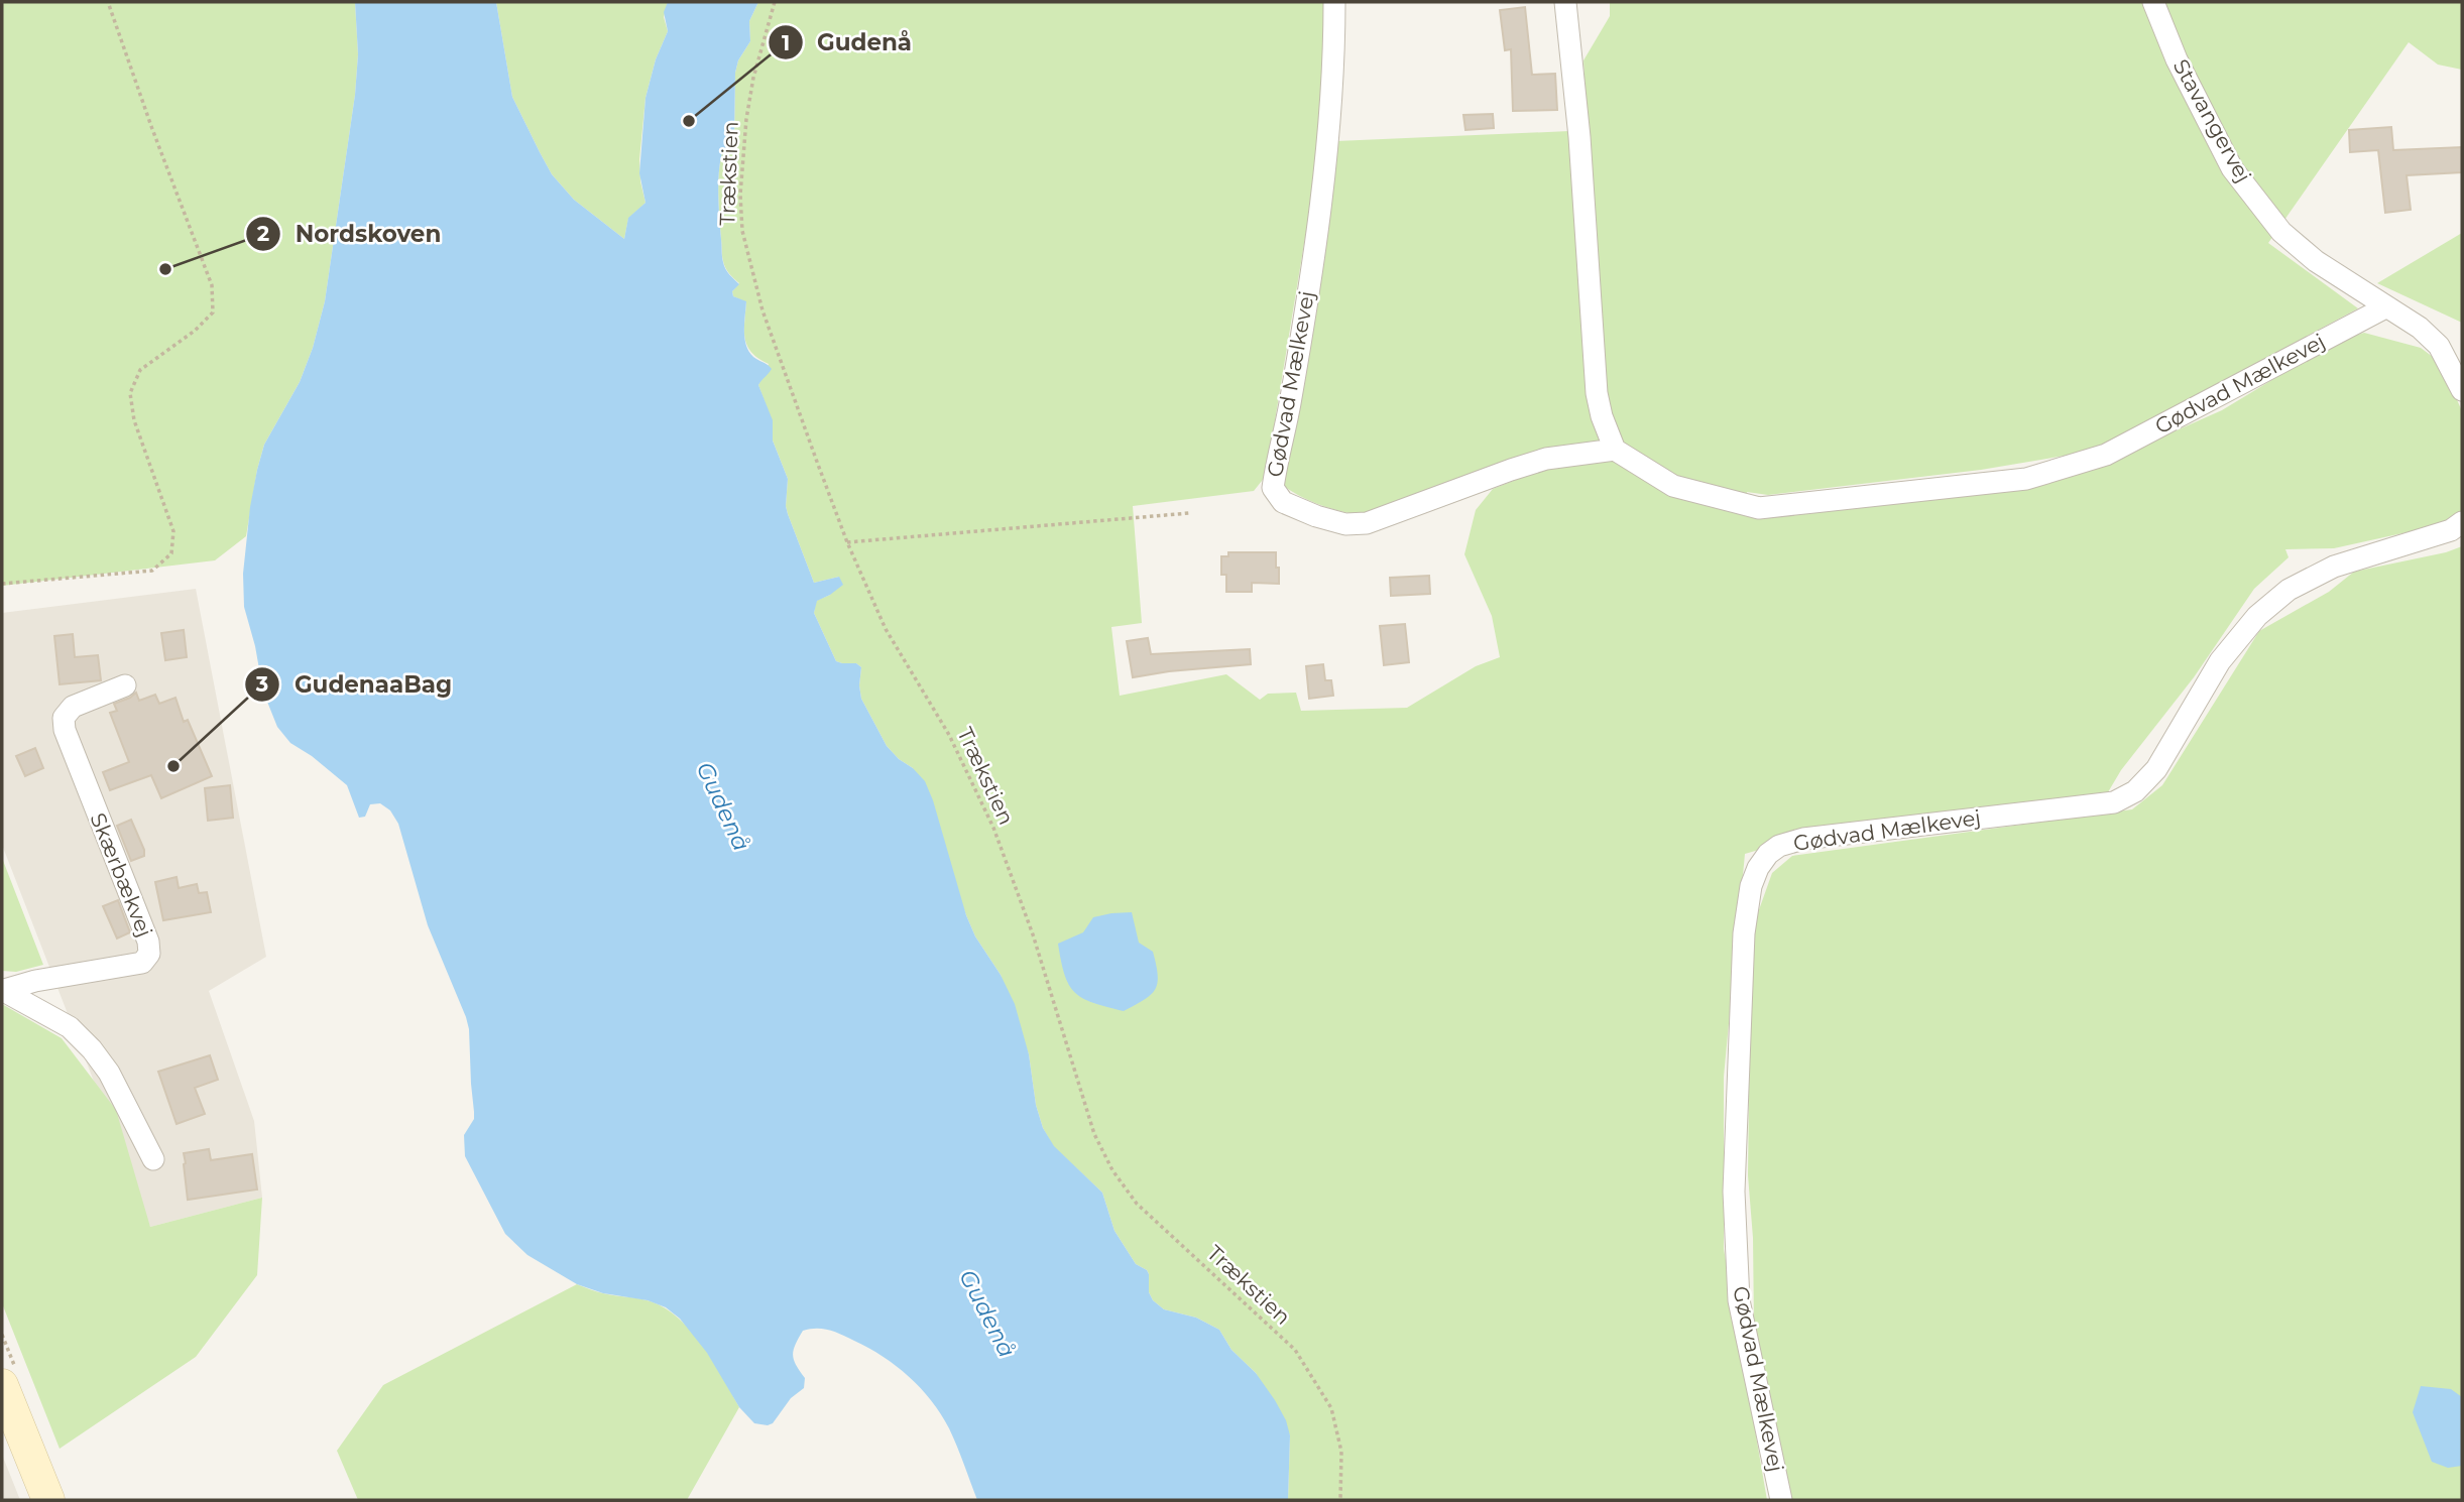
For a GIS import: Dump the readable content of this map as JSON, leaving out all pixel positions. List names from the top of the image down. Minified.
{"streets":{"street":["Stavangervej","Gødvad Mælkevej","Skærbækvej"],"path":["Trækstien"]},"crossings":[["Stavangervej","Gødvad Mælkevej"]],"water":["Gudenå"],"places":["Gudenå","Nordskoven","GudenaaBag"]}
